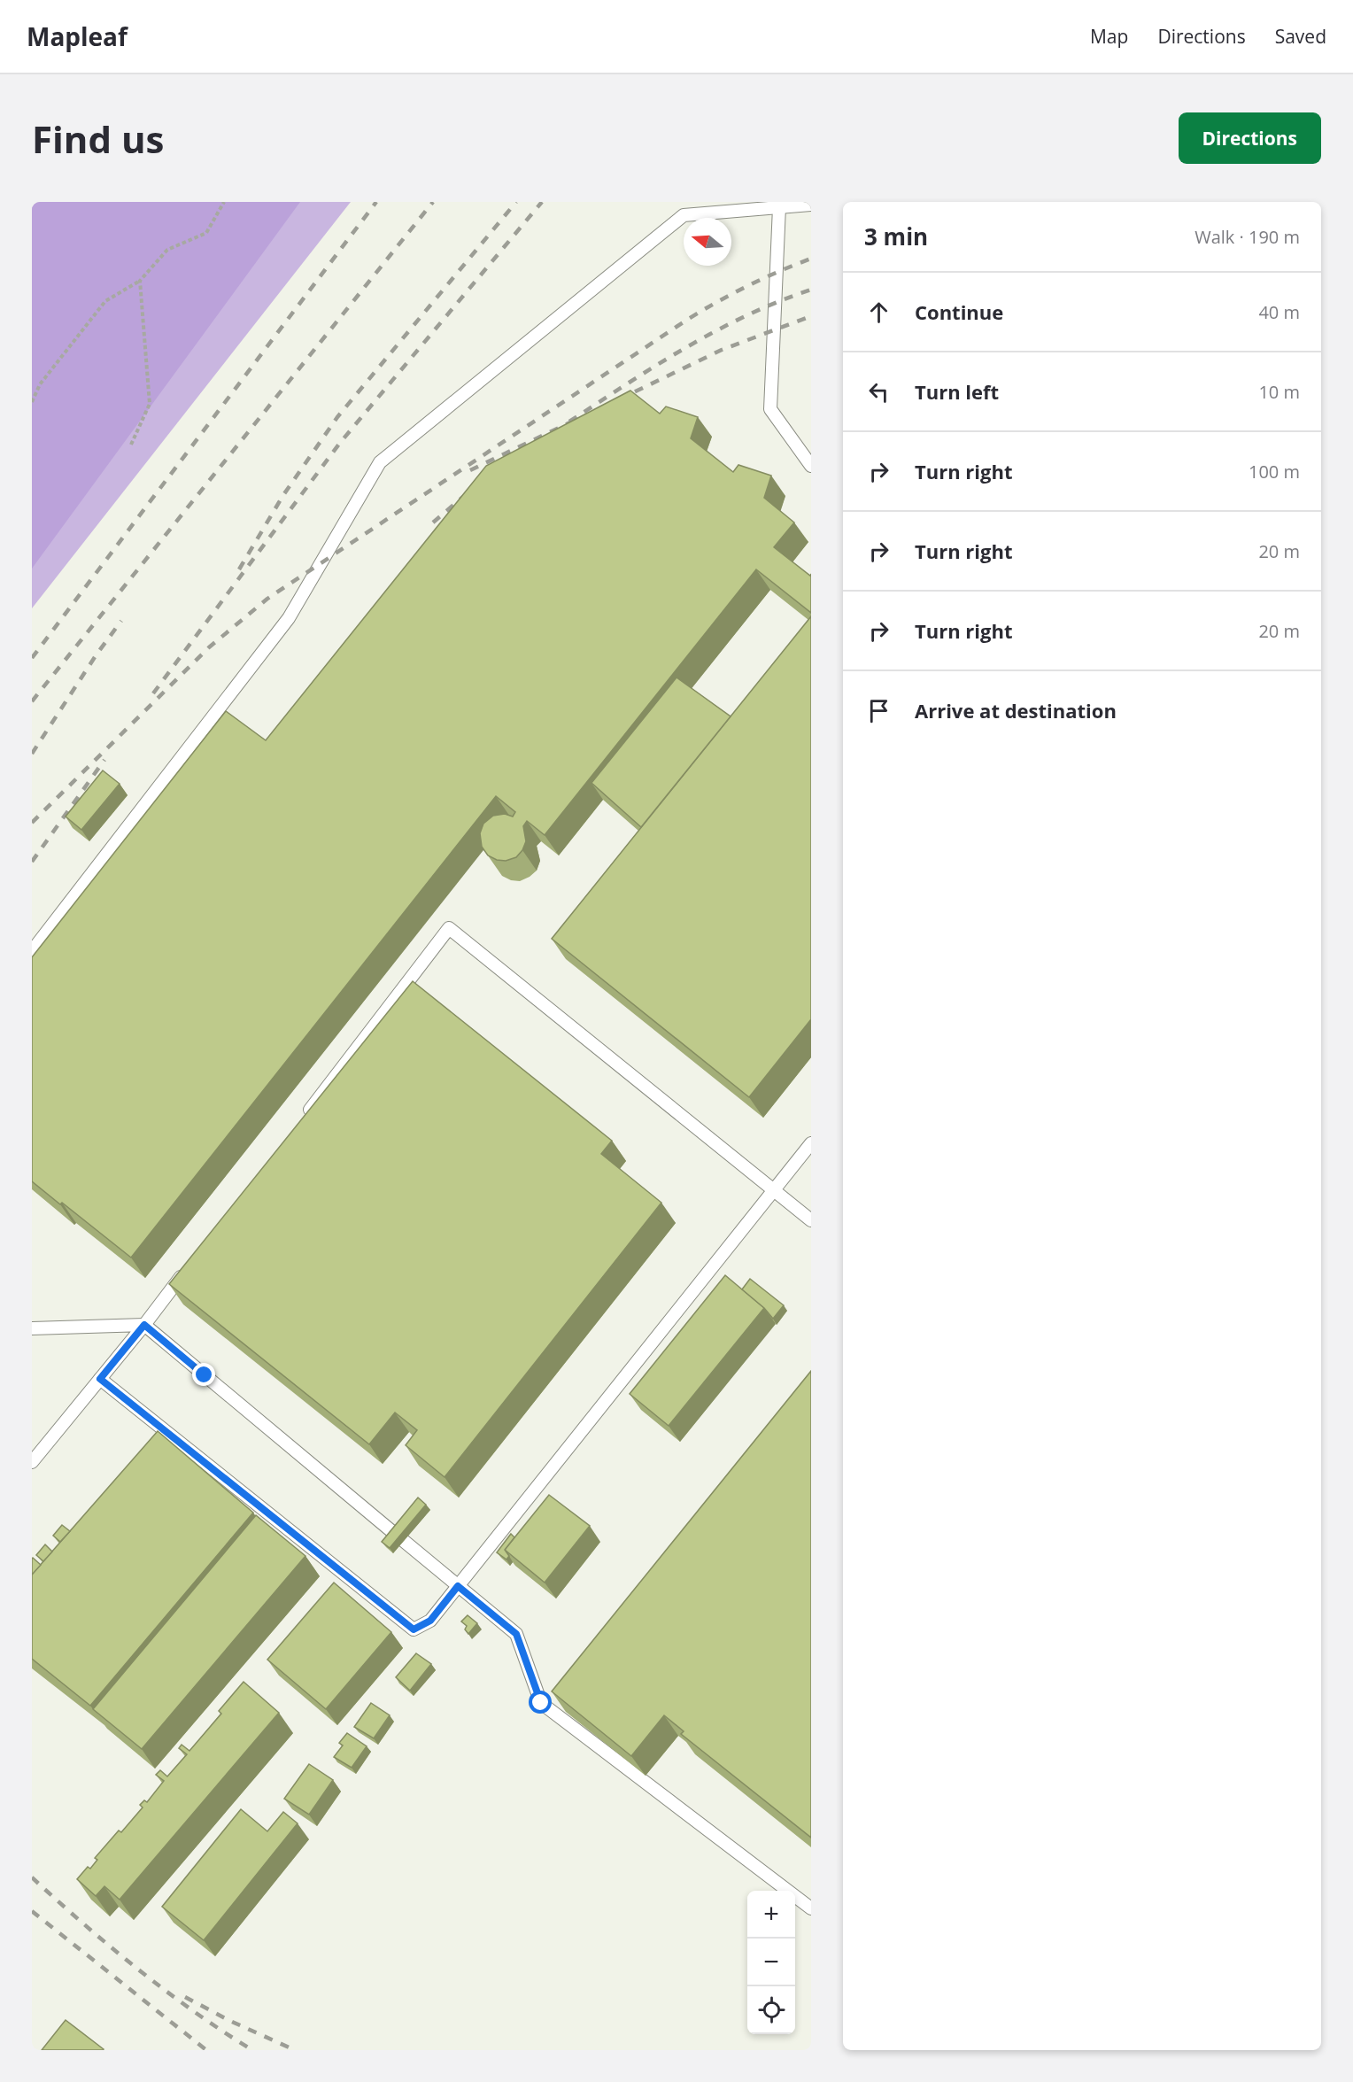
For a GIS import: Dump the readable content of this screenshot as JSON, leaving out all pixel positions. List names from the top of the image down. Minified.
{"north":"left","page":{"header":"Mapleaf","nav":["Map","Directions","Saved"],"buttons":"Directions","title":"Find us","heading":["3 min","Walk · 190 m"],"list":[["Continue","40 m"],["Turn left","10 m"],["Turn right","100 m"],["Turn right","20 m"],["Turn right","20 m"],"Arrive at destination"],"map_buttons":["+","−"]}}
